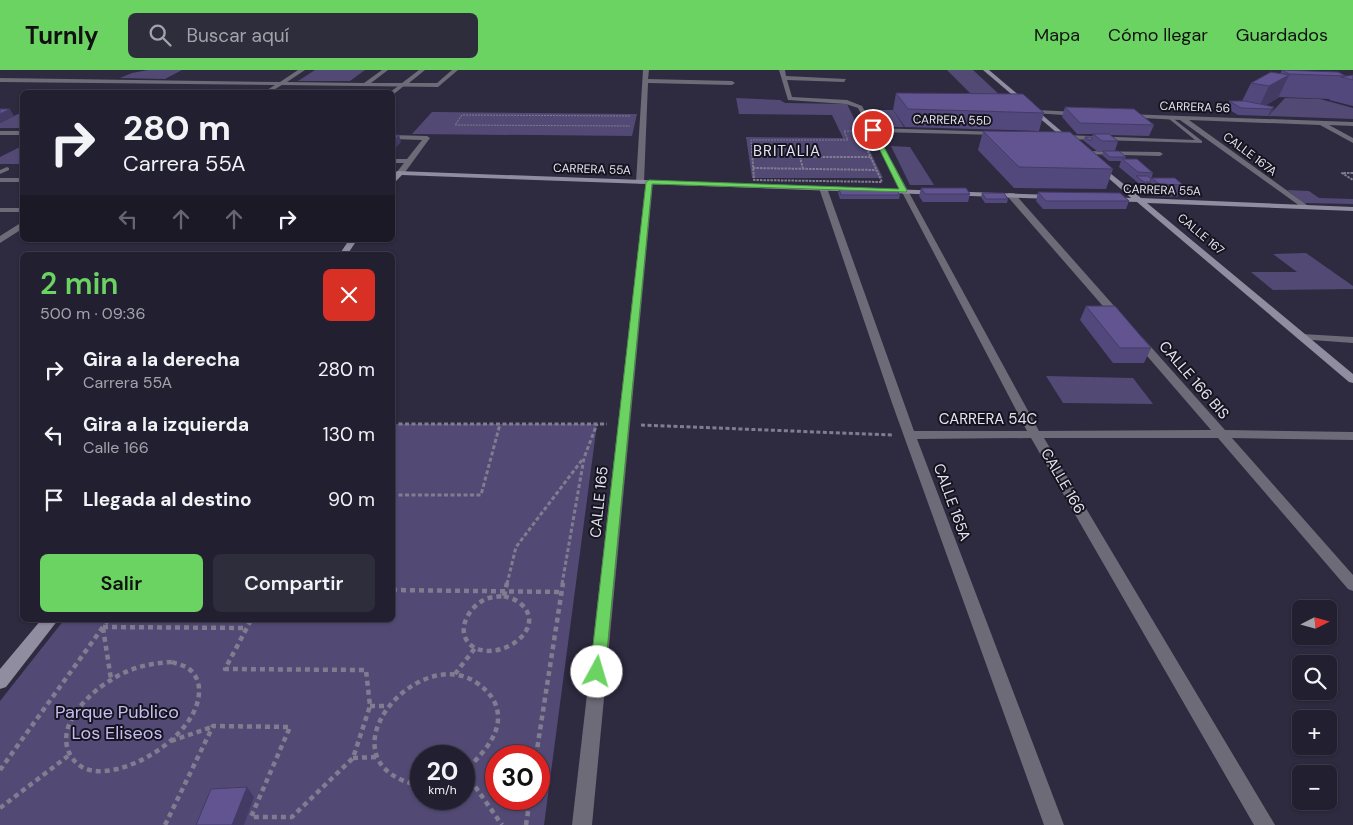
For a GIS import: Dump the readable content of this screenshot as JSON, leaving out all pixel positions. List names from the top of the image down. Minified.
{"streets":{"street":["CARRERA 56","CARRERA 55D","CALLE 167A","CARRERA 55A","CALLE 167","CALLE 166 BIS","CARRERA 54C","CALLE 166","CALLE 165","CALLE 165A"]},"crossings":[["CARRERA 56","CALLE 167A"],["CARRERA 55D","CALLE 166"],["CALLE 167A","CARRERA 55A"],["CARRERA 55A","CALLE 167"],["CARRERA 55A","CALLE 166 BIS"],["CARRERA 55A","CALLE 166"],["CARRERA 55A","CALLE 165"],["CARRERA 55A","CALLE 165A"],["CALLE 166 BIS","CARRERA 54C"],["CARRERA 54C","CALLE 166"],["CARRERA 54C","CALLE 165A"]],"districts":["BRITALIA"],"parks":["Parque Publico Los Eliseos"],"north":"right","page":{"header":"Turnly","search":"Buscar aquí","nav":["Mapa","Cómo llegar","Guardados"],"turn":["280 m","Carrera 55A"],"heading":["2 min","500 m · 09:36"],"list":[{"name":"Gira a la derecha","note":"Carrera 55A","value":"280 m"},{"name":"Gira a la izquierda","note":"Calle 166","value":"130 m"},{"name":"Llegada al destino","value":"90 m"}],"buttons":["Salir","Compartir"],"map_buttons":["+","−"],"speed":"20 km/h","limit":"30"}}
